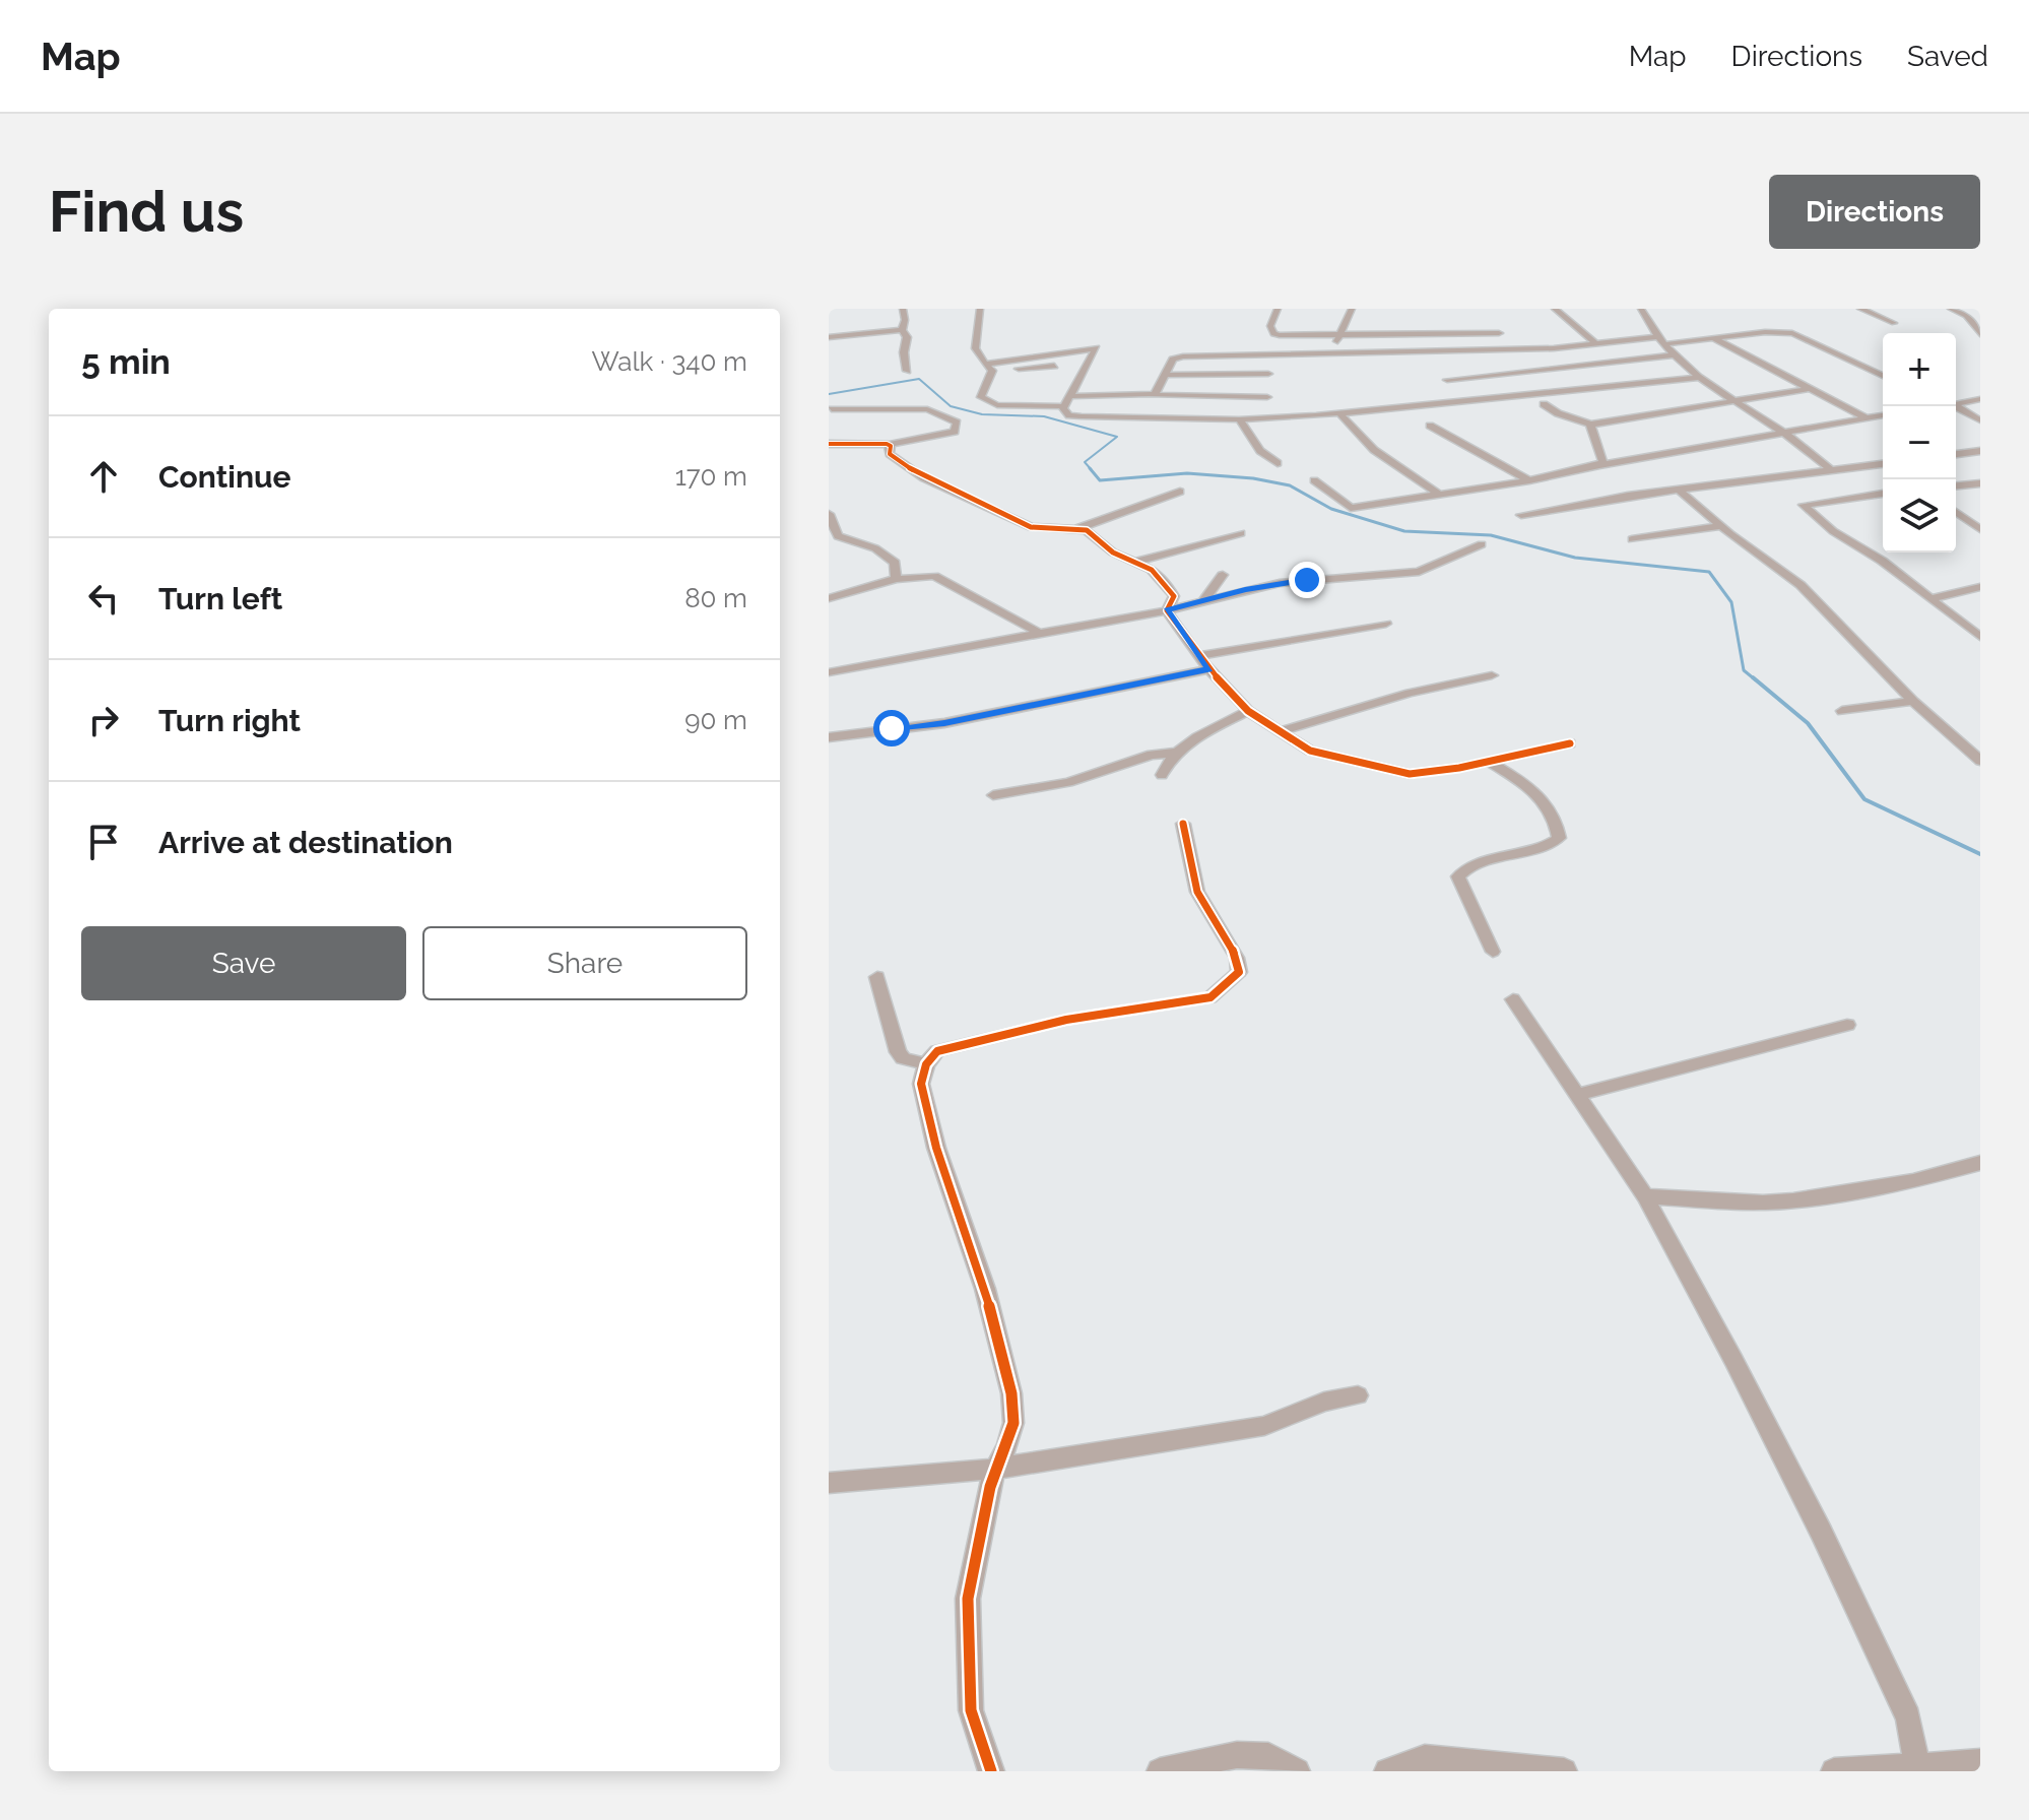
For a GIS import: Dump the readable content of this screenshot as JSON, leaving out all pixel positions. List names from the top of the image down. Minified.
{"page":{"header":"Map","nav":["Map","Directions","Saved"],"buttons":["Directions",["Save","Share"]],"title":"Find us","heading":["5 min","Walk · 340 m"],"map_buttons":["+","−"],"list":[["Continue","170 m"],["Turn left","80 m"],["Turn right","90 m"],"Arrive at destination"]}}
